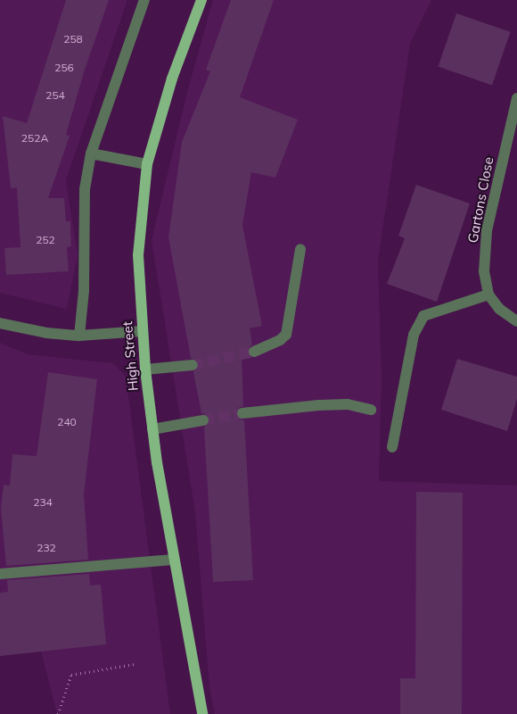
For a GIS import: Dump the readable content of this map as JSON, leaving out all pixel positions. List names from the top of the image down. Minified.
{"streets":{"main road":["High Street"],"street":["Gartons Close"]},"house_numbers":["258","256","254","252A","252","240","234","232"]}
